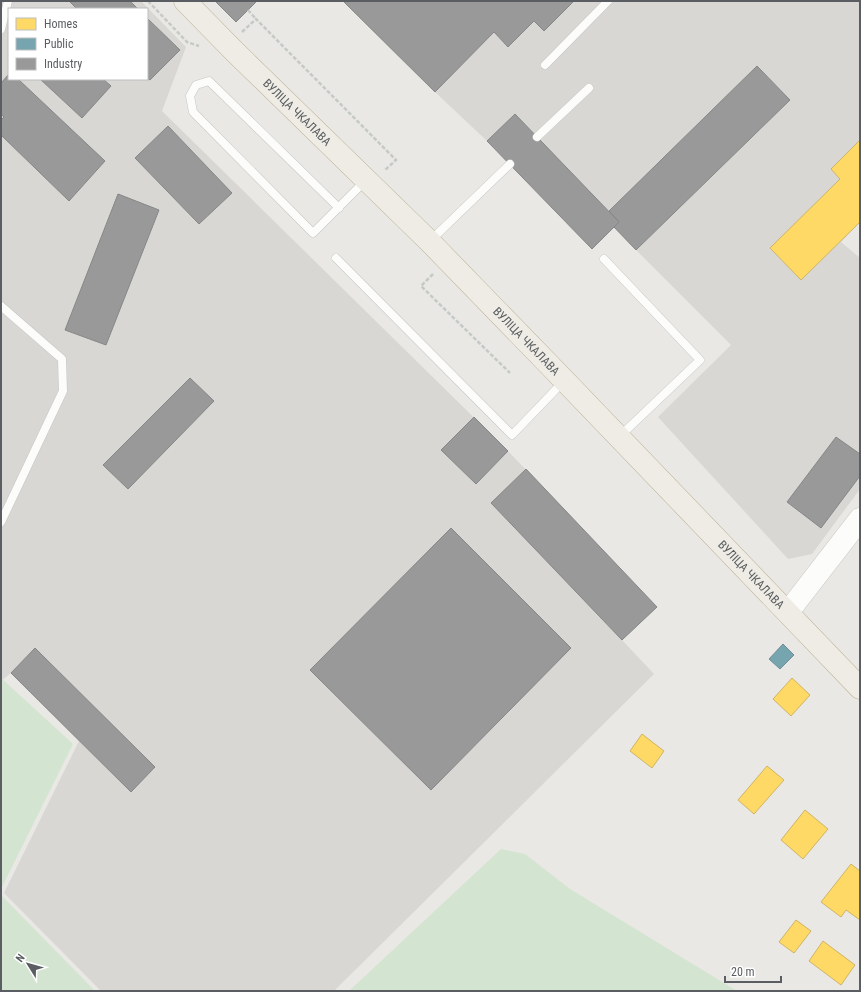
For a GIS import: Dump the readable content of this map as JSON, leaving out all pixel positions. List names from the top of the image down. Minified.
{"streets":{"highway":["ВУЛІЦА ЧКАЛАВА"]},"legend":["Homes","Public","Industry"],"scale_bar":"20 m","north":"top left"}
